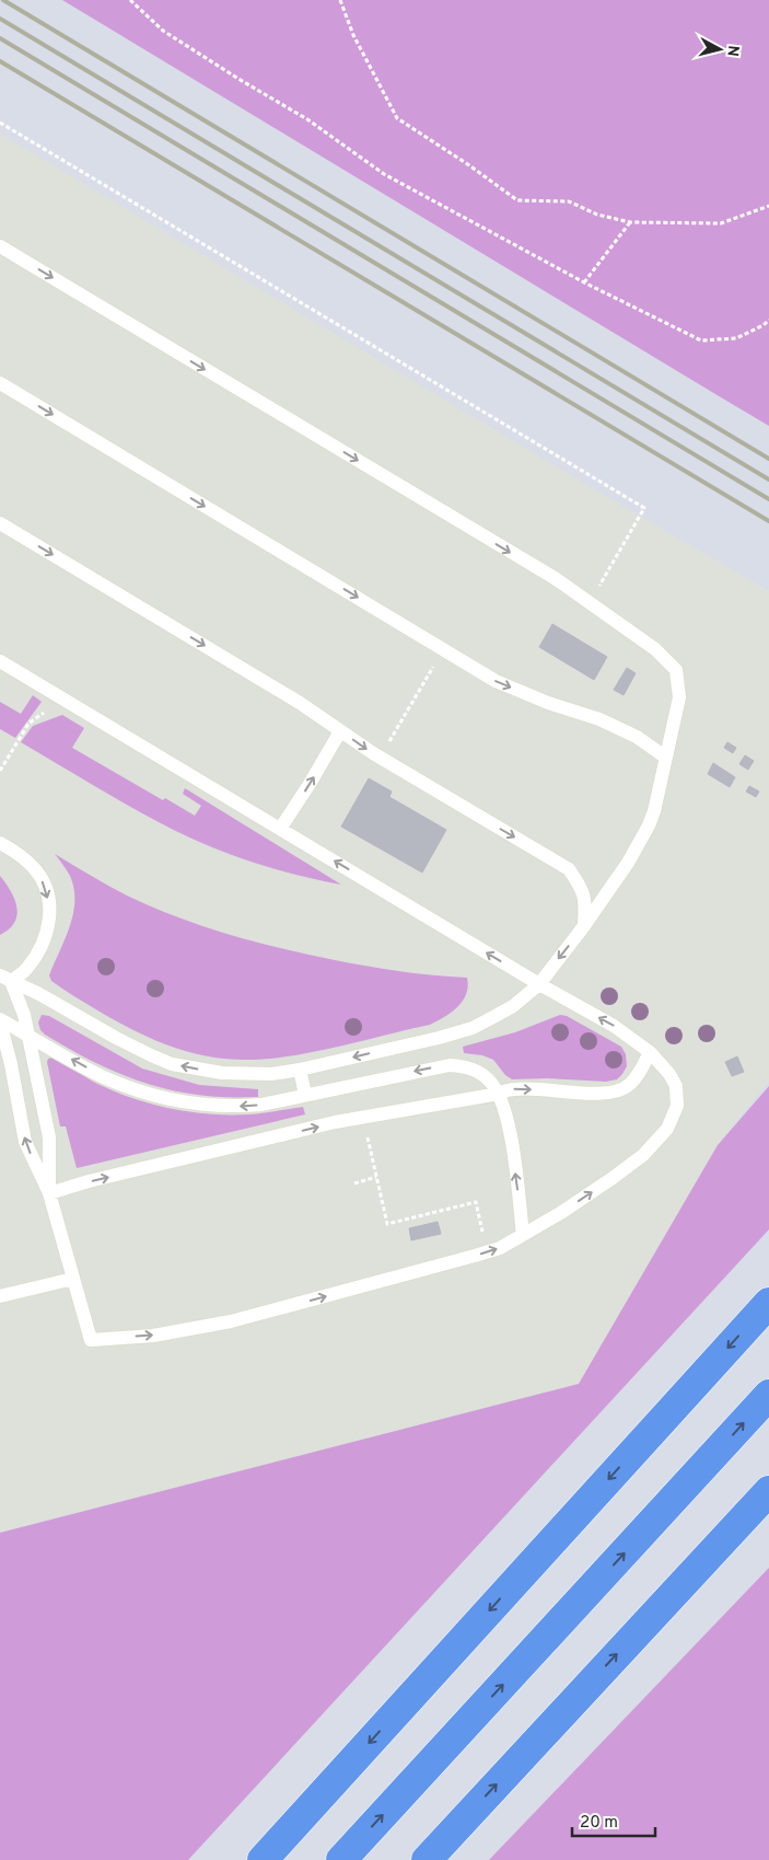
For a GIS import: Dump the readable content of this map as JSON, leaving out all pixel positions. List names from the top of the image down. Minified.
{"scale_bar":"20 m","north":"right"}
